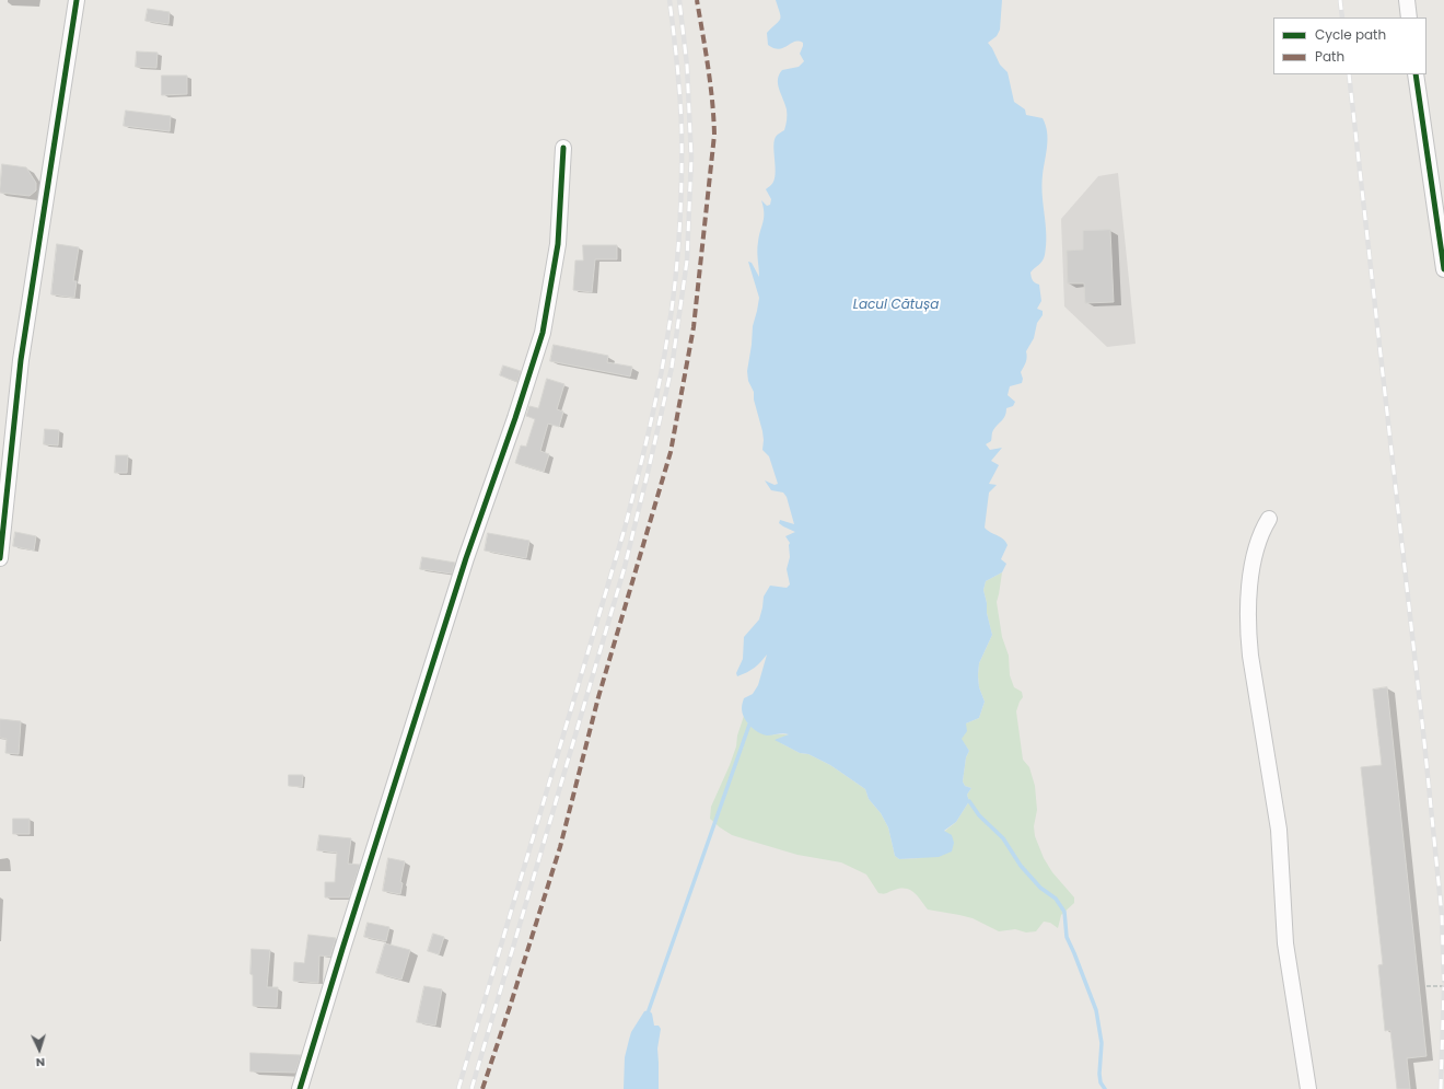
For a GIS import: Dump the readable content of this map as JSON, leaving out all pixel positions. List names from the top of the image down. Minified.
{"water":["Lacul Cătușa"],"legend":["Cycle path","Path"],"north":"bottom"}
